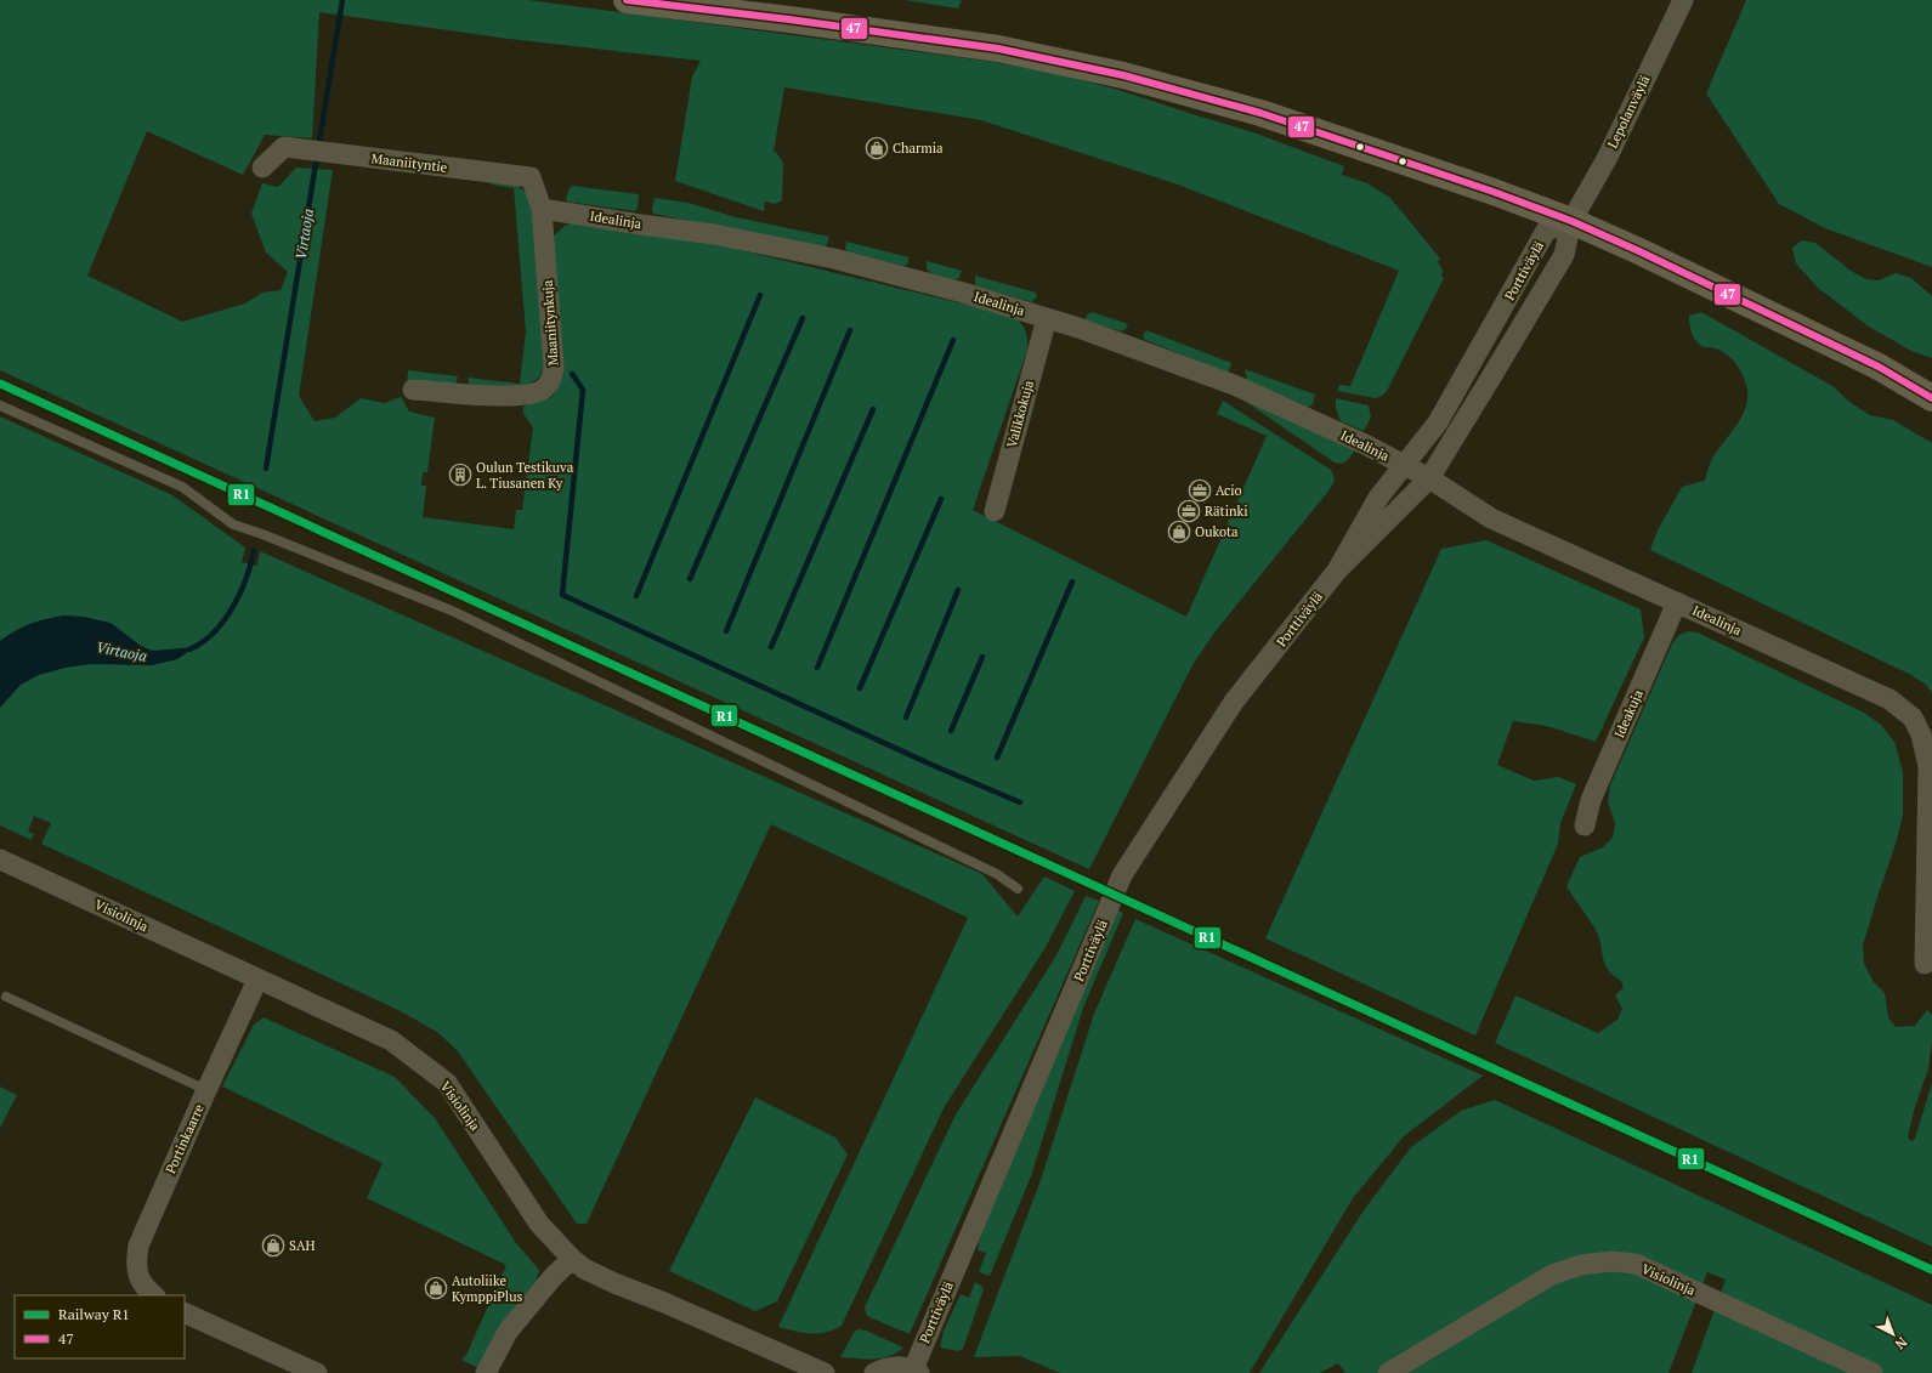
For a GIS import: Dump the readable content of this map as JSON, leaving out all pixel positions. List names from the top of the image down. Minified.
{"streets":{"street":["Lepolanväylä","Maaniityntie","Idealinja","Porttiväylä","Maaniitynkuja","Valikkokuja","Ideakuja","Visiolinja","Portinkaarre"]},"crossings":[["Lepolanväylä","Porttiväylä"],["Maaniityntie","Idealinja"],["Maaniityntie","Maaniitynkuja"],["Idealinja","Porttiväylä"],["Idealinja","Maaniitynkuja"],["Idealinja","Valikkokuja"],["Idealinja","Ideakuja"],["Visiolinja","Portinkaarre"]],"water":["Virtaoja"],"places":{"shop":["Charmia","Oukota","SAH","Autoliike KymppiPlus"],"building":["Oulun Testikuva L. Tiusanen Ky"],"office":["Acio","Rätinki"]},"lines":["transit line 47","rail line R1"],"legend":["Railway R1","47"],"north":"bottom right"}
